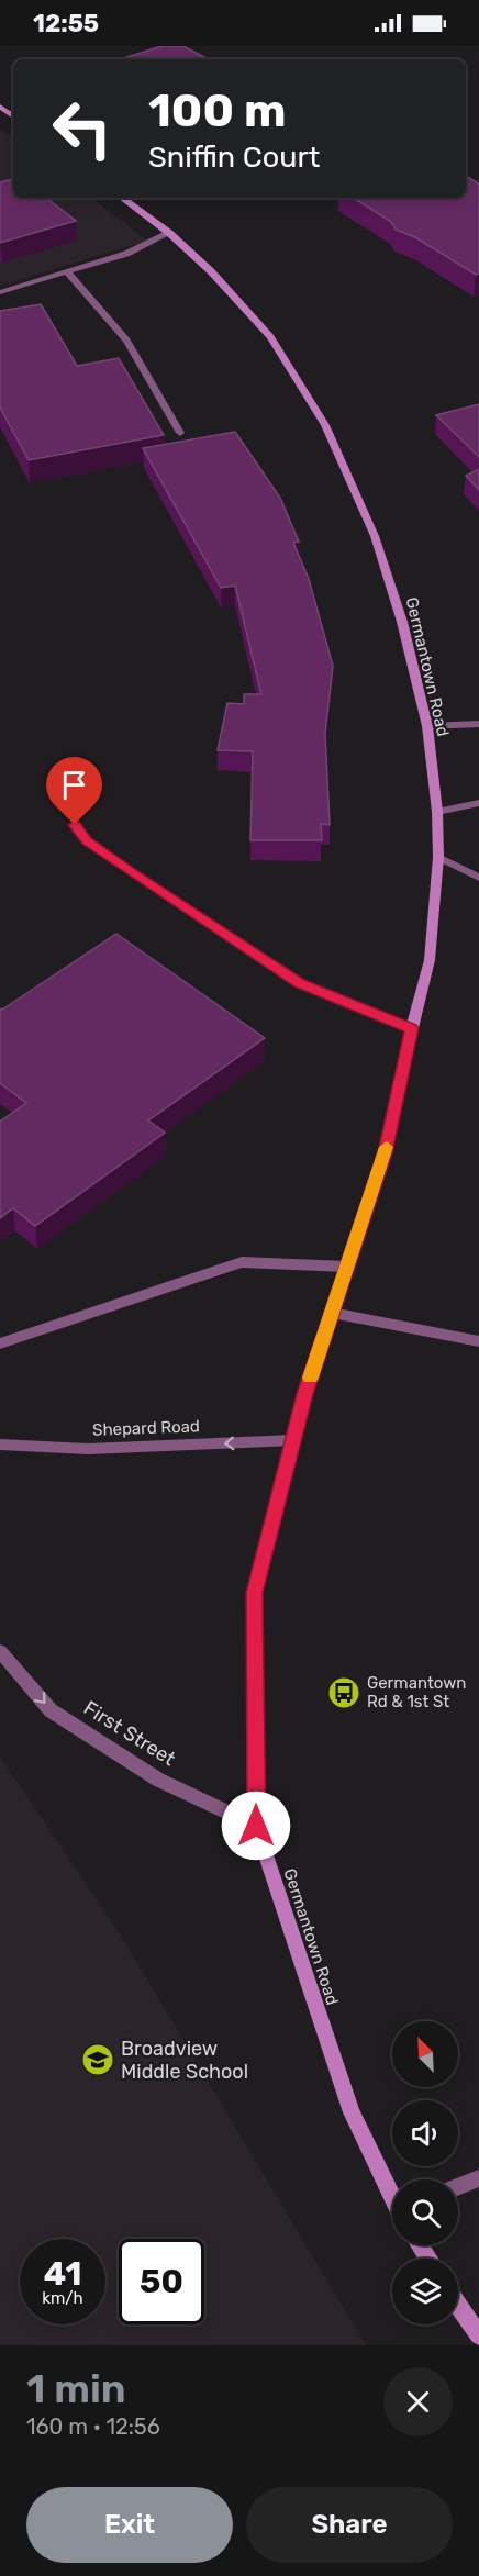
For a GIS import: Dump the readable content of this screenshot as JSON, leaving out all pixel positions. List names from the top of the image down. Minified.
{"streets":{"main road":["Germantown Road"],"street":["Shepard Road","First Street"]},"crossings":[["Germantown Road","Shepard Road"],["Germantown Road","First Street"]],"one_way":["Shepard Road","First Street"],"places":{"bus stop":["Germantown Rd & 1st St"],"school or university":["Broadview Middle School"]},"north":"top left","page":{"status":"12:55","turn":["100 m","Sniffin Court"],"speed":"41 km/h","limit":"50","heading":["1 min","160 m · 12:56"],"buttons":["Exit","Share"]}}
